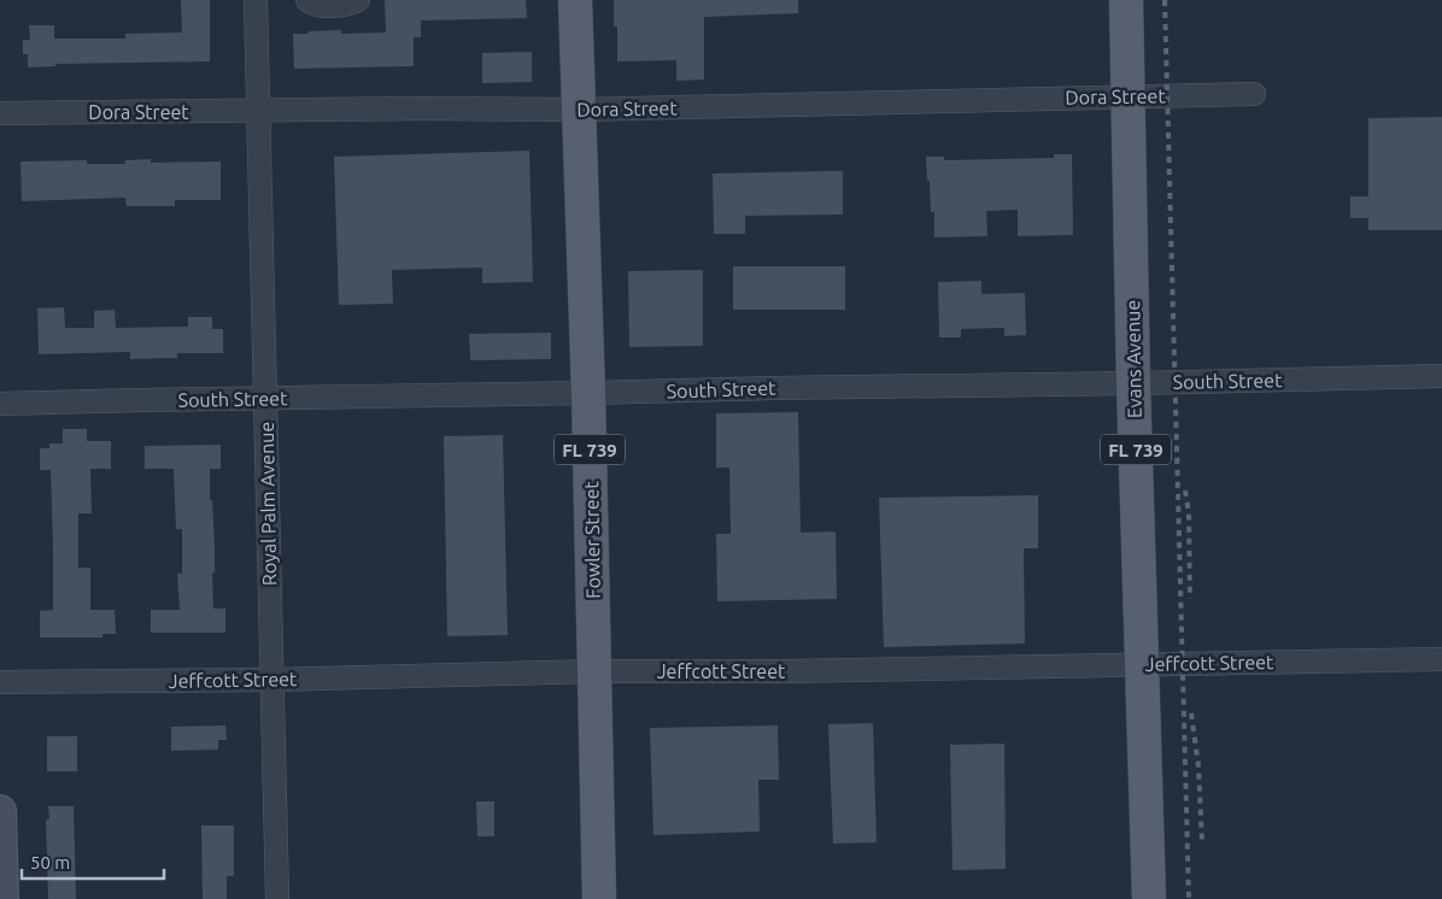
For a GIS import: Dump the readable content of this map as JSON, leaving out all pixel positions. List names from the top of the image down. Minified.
{"streets":{"main road":["Evans Avenue","FL 739","Fowler Street"],"street":["Dora Street","South Street","Royal Palm Avenue","Jeffcott Street"]},"crossings":[["Dora Street","Evans Avenue"],["Dora Street","Royal Palm Avenue"],["Dora Street","Fowler Street"],["Evans Avenue","South Street"],["Evans Avenue","Jeffcott Street"],["South Street","Royal Palm Avenue"],["South Street","Fowler Street"],["Royal Palm Avenue","Jeffcott Street"],["Fowler Street","Jeffcott Street"]],"scale_bar":"50 m"}
